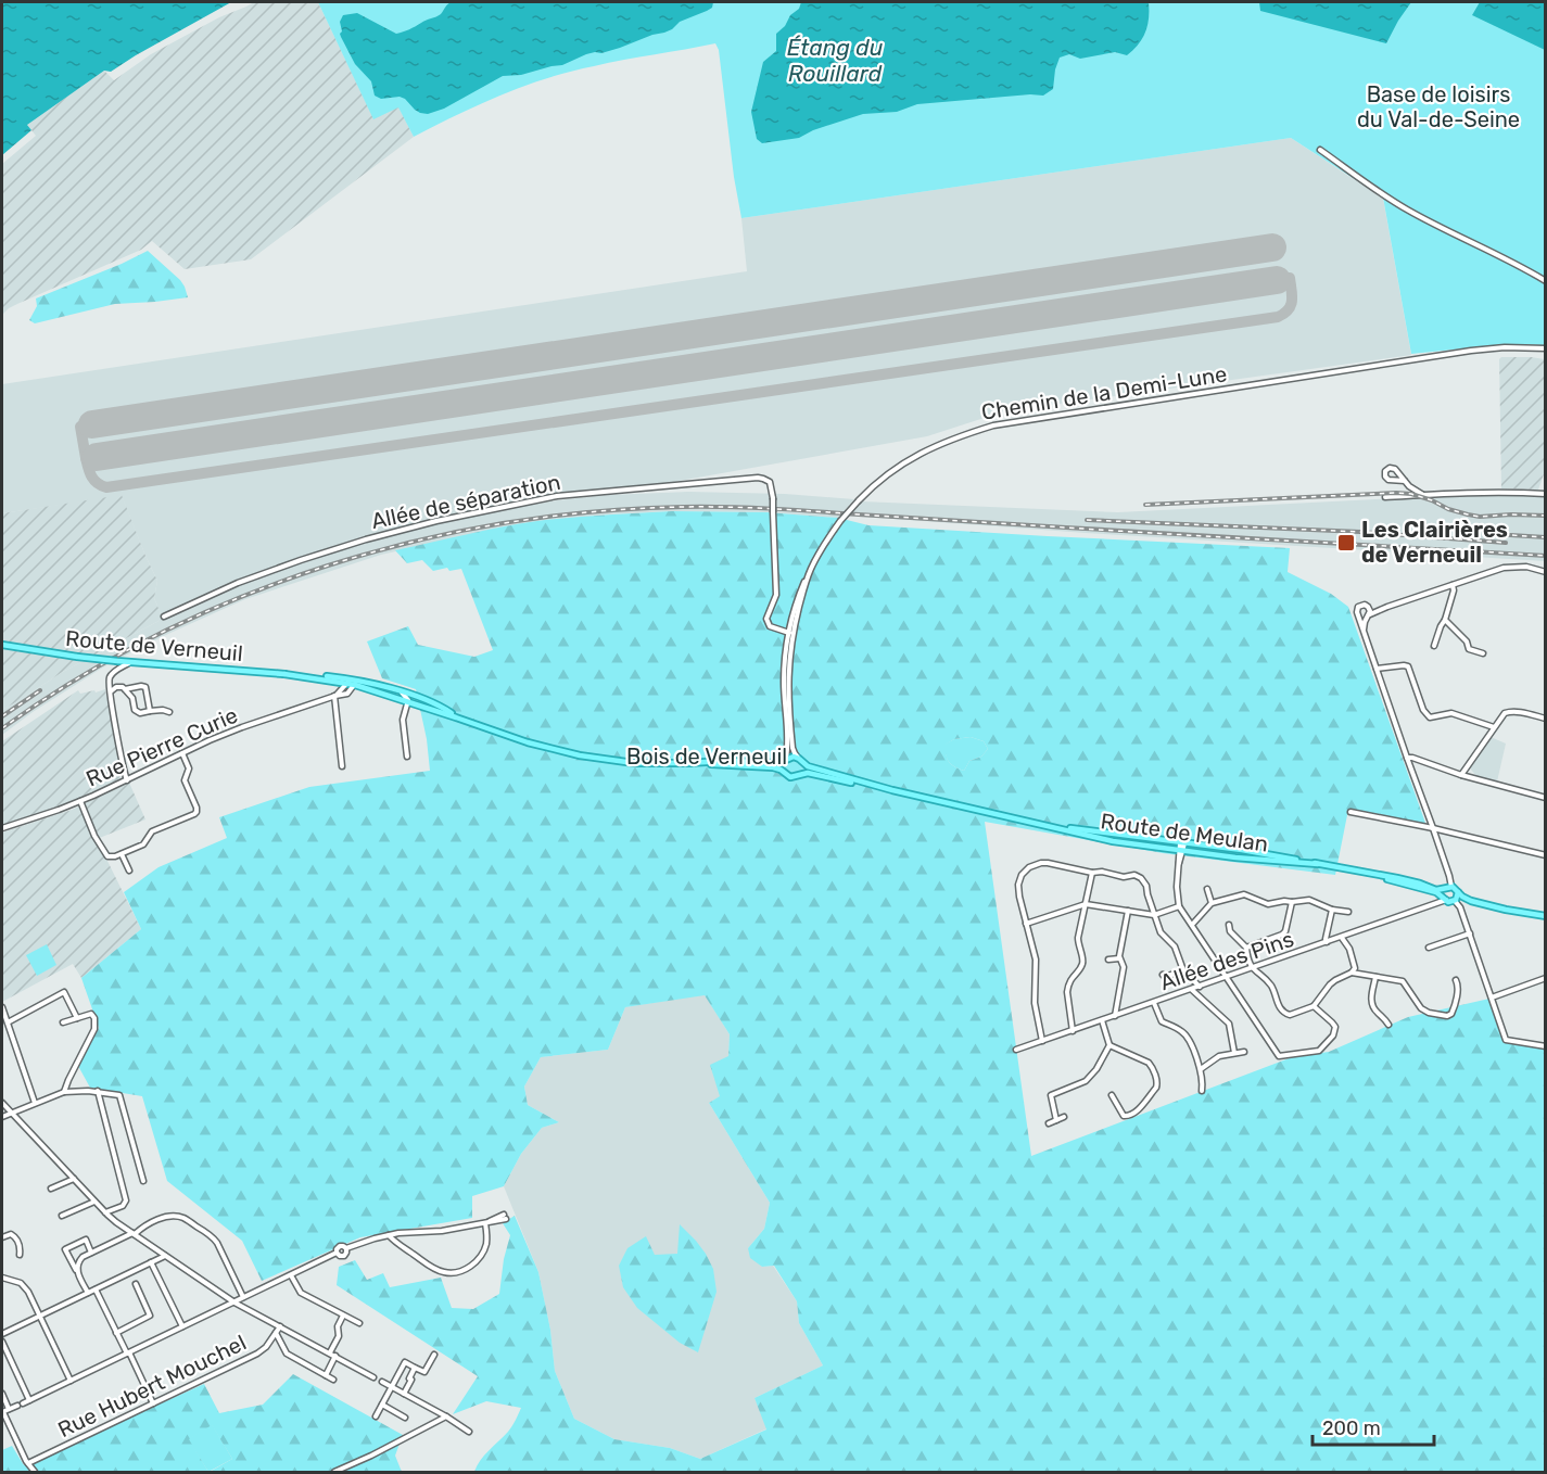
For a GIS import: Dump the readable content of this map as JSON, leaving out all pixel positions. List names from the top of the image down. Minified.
{"streets":{"main road":["Route de Verneuil","Route de Meulan"],"street":["Chemin de la Demi-Lune","Allée de séparation","Rue Pierre Curie","Allée des Pins","Rue Hubert Mouchel"]},"crossings":[["Chemin de la Demi-Lune","Allée de séparation"],["Route de Verneuil","Rue Pierre Curie"],["Route de Verneuil","Route de Meulan"],["Route de Meulan","Allée des Pins"]],"water":["Étang du Rouillard"],"parks":["Base de loisirs du Val-de-Seine","Bois de Verneuil"],"places":{"transit":["Les Clairières de Verneuil"]},"scale_bar":"200 m"}
